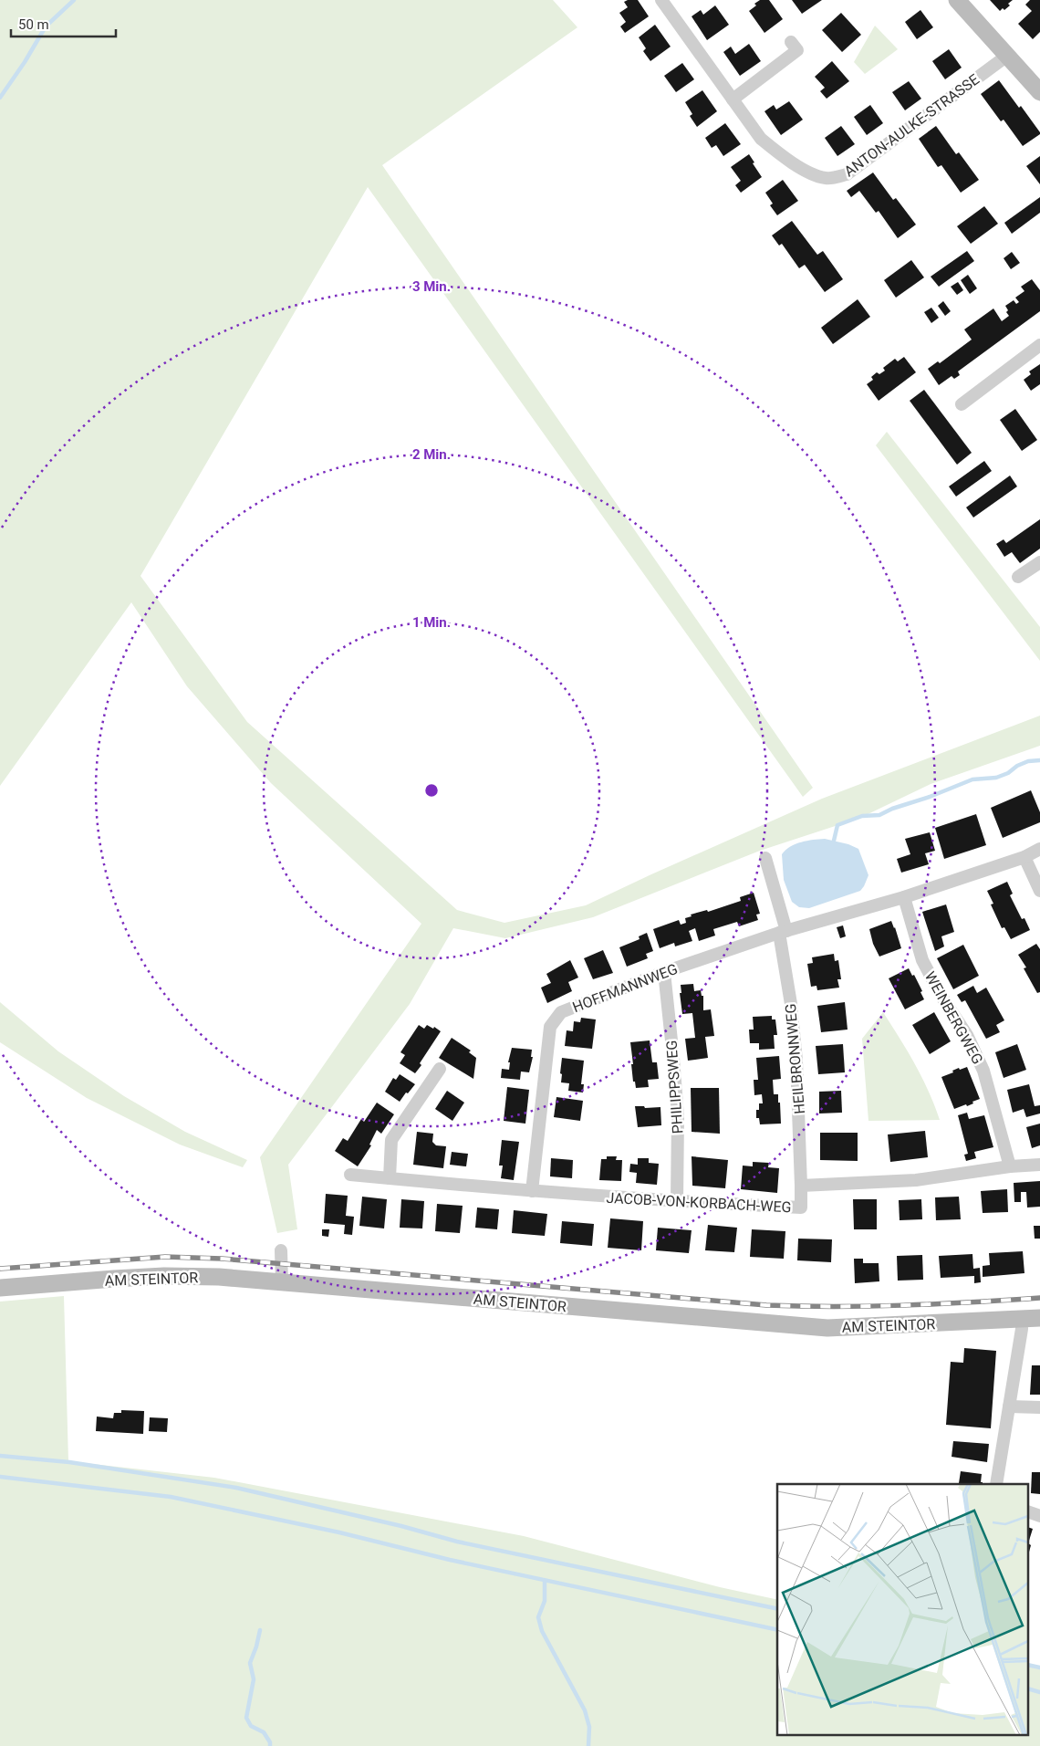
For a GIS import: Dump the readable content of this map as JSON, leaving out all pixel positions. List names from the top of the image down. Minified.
{"streets":{"street":["ANTON-AULKE-STRASSE","HOFFMANNWEG","WEINBERGWEG","HEILBRONNWEG","PHILIPPSWEG","JACOB-VON-KORBACH-WEG","AM STEINTOR"]},"crossings":[["HOFFMANNWEG","WEINBERGWEG"],["HOFFMANNWEG","HEILBRONNWEG"],["HOFFMANNWEG","PHILIPPSWEG"],["HOFFMANNWEG","JACOB-VON-KORBACH-WEG"],["WEINBERGWEG","JACOB-VON-KORBACH-WEG"],["HEILBRONNWEG","JACOB-VON-KORBACH-WEG"],["PHILIPPSWEG","JACOB-VON-KORBACH-WEG"]],"scale_bar":"50 m","rings":["3 Min.","2 Min.","1 Min."]}
